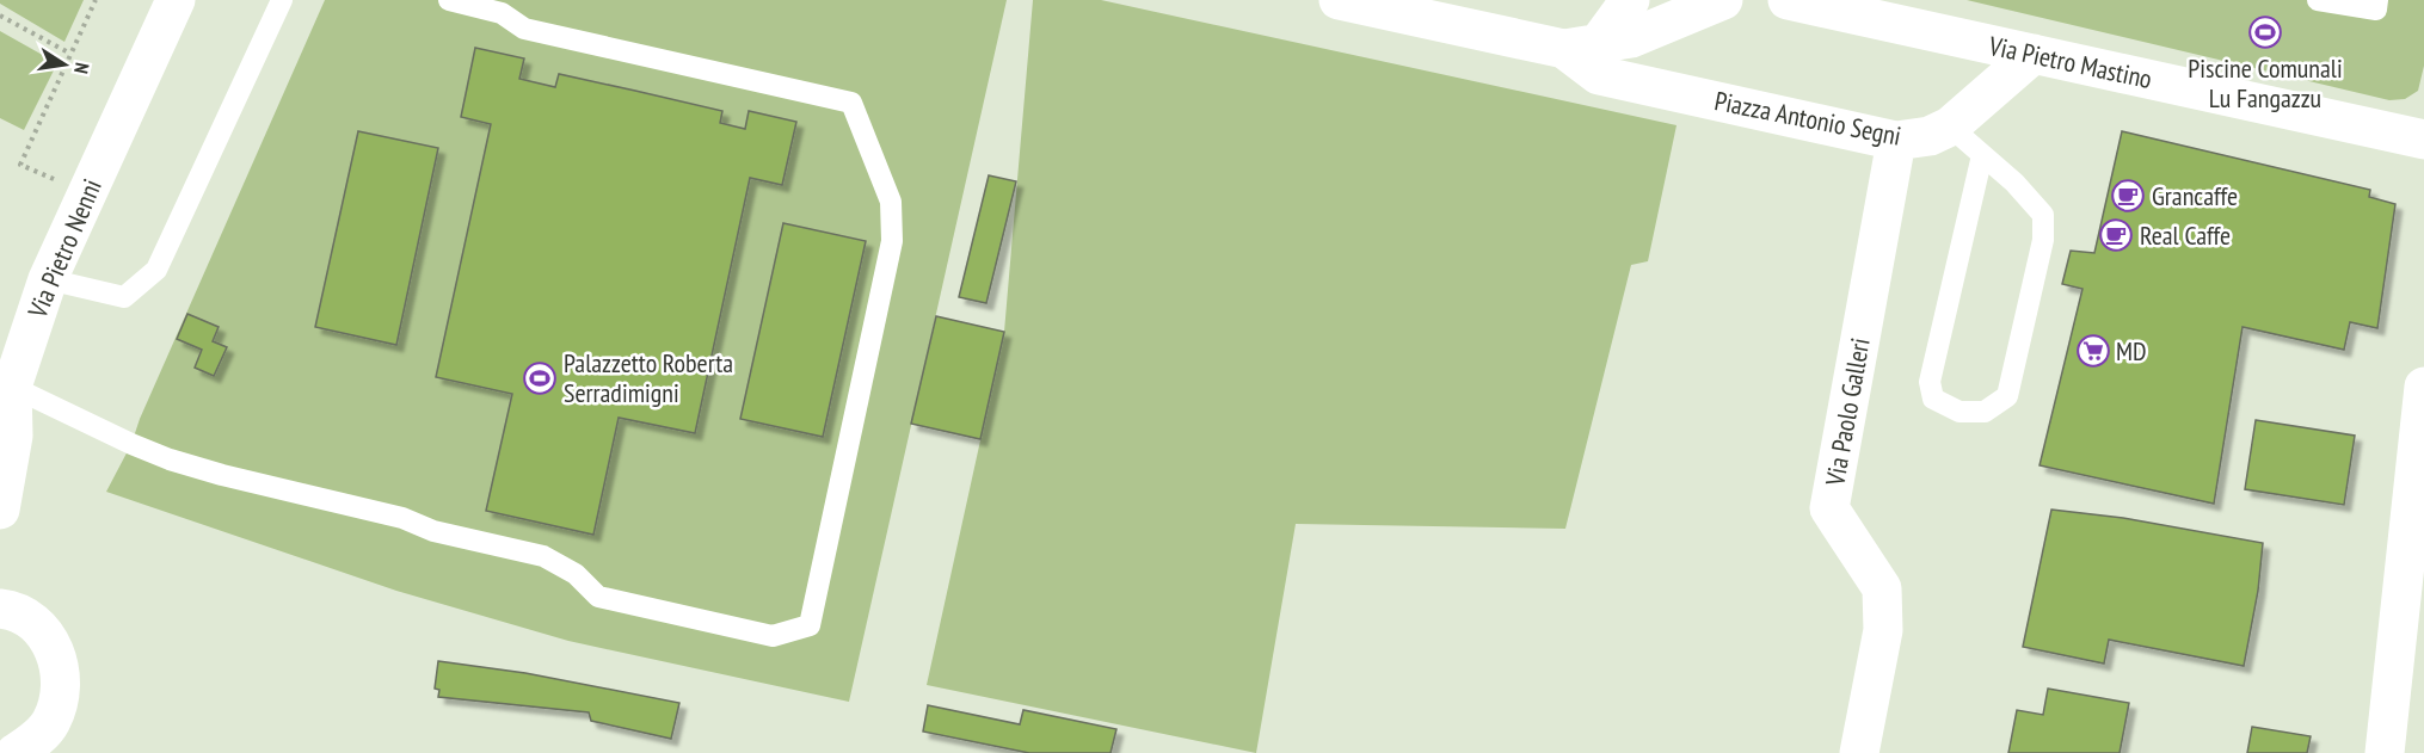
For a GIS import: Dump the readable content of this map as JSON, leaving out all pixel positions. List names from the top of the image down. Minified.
{"streets":{"street":["Via Pietro Mastino","Piazza Antonio Segni","Via Pietro Nenni","Via Paolo Galleri"]},"crossings":[["Via Pietro Mastino","Piazza Antonio Segni"],["Piazza Antonio Segni","Via Paolo Galleri"]],"places":{"sports":["Piscine Comunali Lu Fangazzu","Palazzetto Roberta Serradimigni"],"cafe":["Grancaffe","Real Caffe"],"supermarket":["MD"]},"north":"right"}
